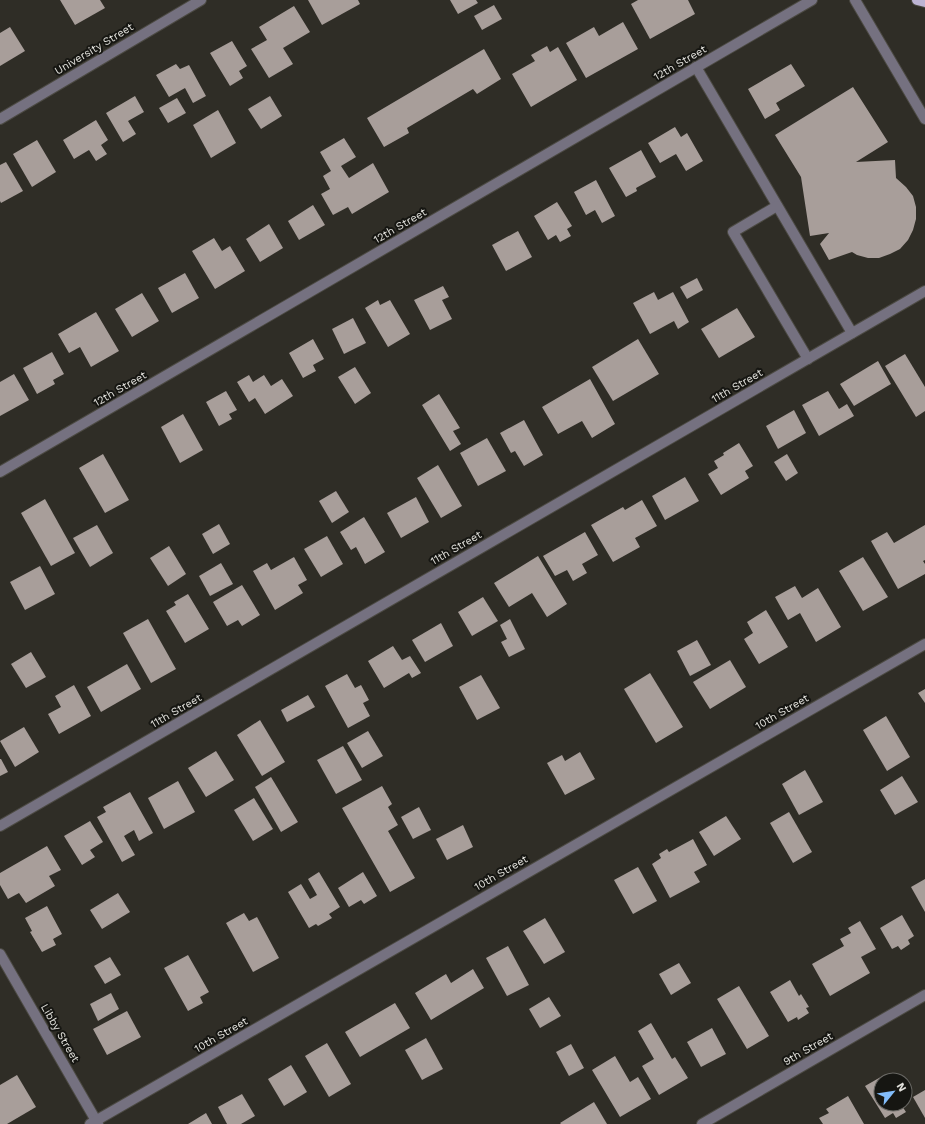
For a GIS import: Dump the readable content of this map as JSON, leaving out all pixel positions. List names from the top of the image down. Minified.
{"streets":{"street":["University Street","12th Street","11th Street","10th Street","Libby Street","9th Street"]},"crossings":[["10th Street","Libby Street"]],"north":"top right"}
